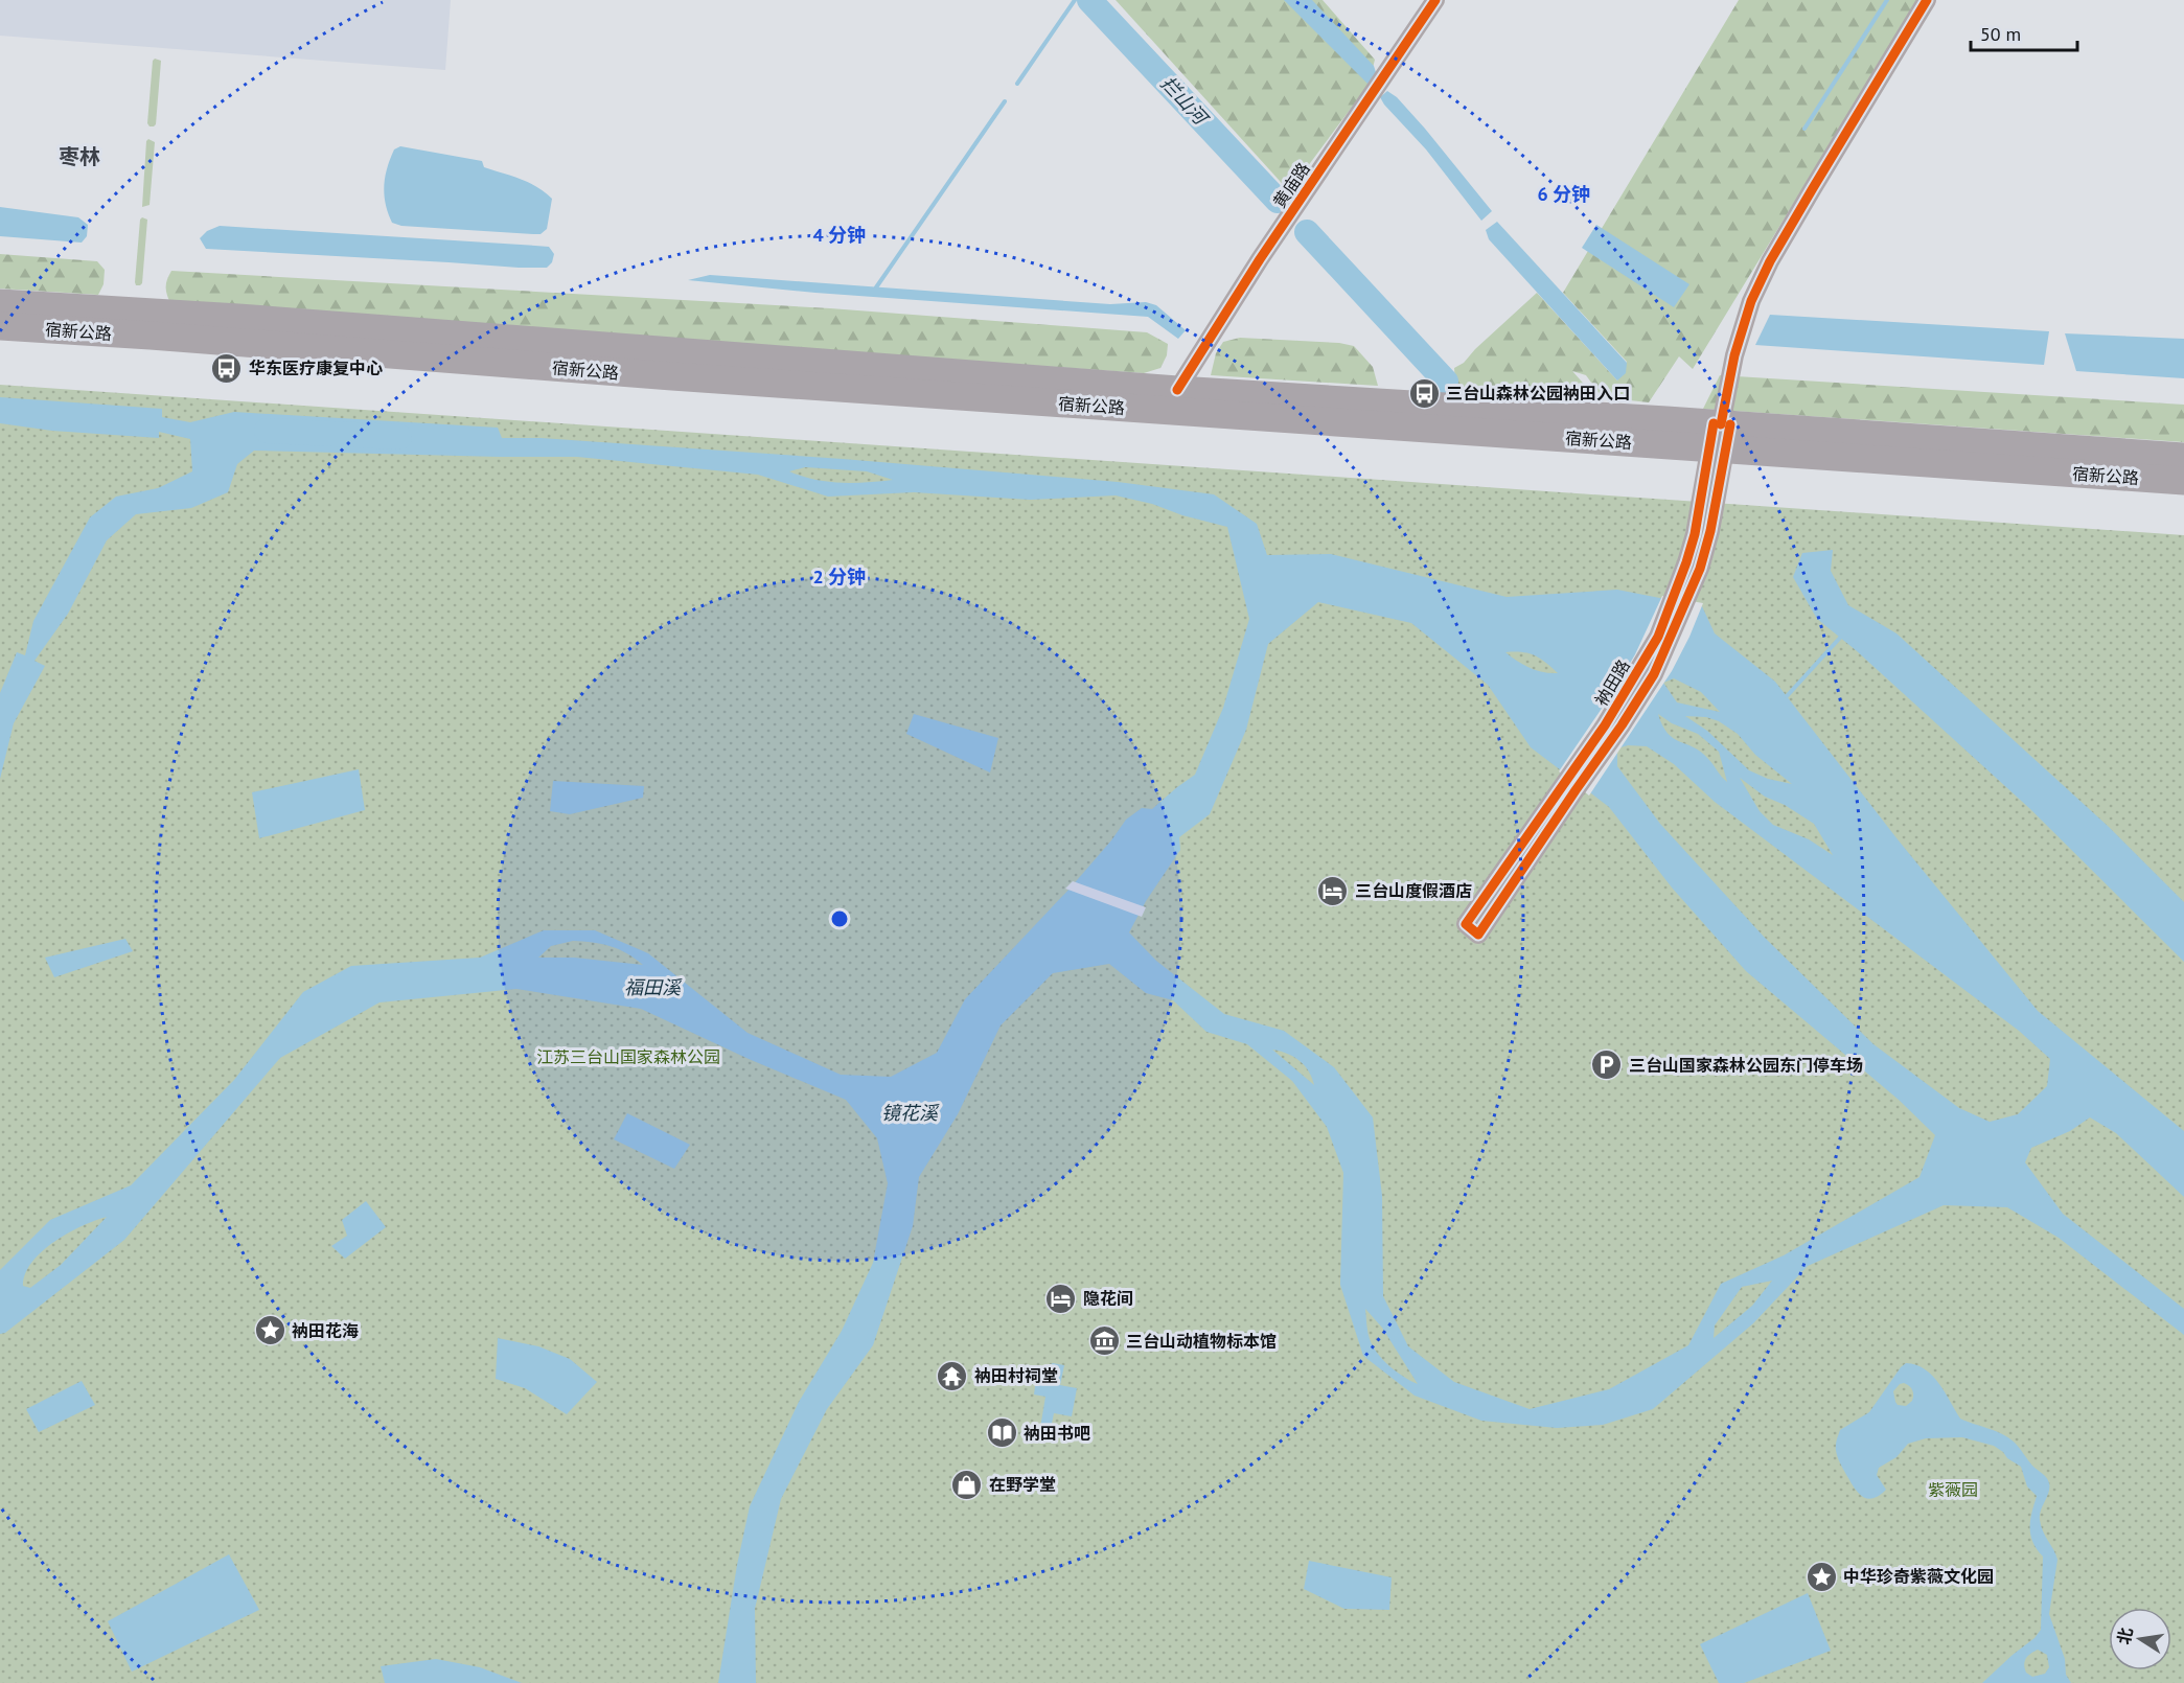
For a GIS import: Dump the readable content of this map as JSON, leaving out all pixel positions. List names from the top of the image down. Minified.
{"streets":{"highway":["宿新公路"],"street":["黄庙路","衲田路"]},"crossings":[["黄庙路","宿新公路"],["宿新公路","衲田路"]],"districts":["枣林"],"water":["拦山河","福田溪","镜花溪"],"parks":["江苏三台山国家森林公园","紫薇园"],"places":{"bus stop":["华东医疗康复中心","三台山森林公园衲田入口"],"hotel":["三台山度假酒店","隐花间"],"parking":["三台山国家森林公园东门停车场"],"place":["衲田花海","中华珍奇紫薇文化园"],"museum":["三台山动植物标本馆"],"temple":["衲田村祠堂"],"library":["衲田书吧"],"shop":["在野学堂"]},"scale_bar":"50 m","north":"left","rings":["6 分钟","4 分钟","2 分钟"]}
